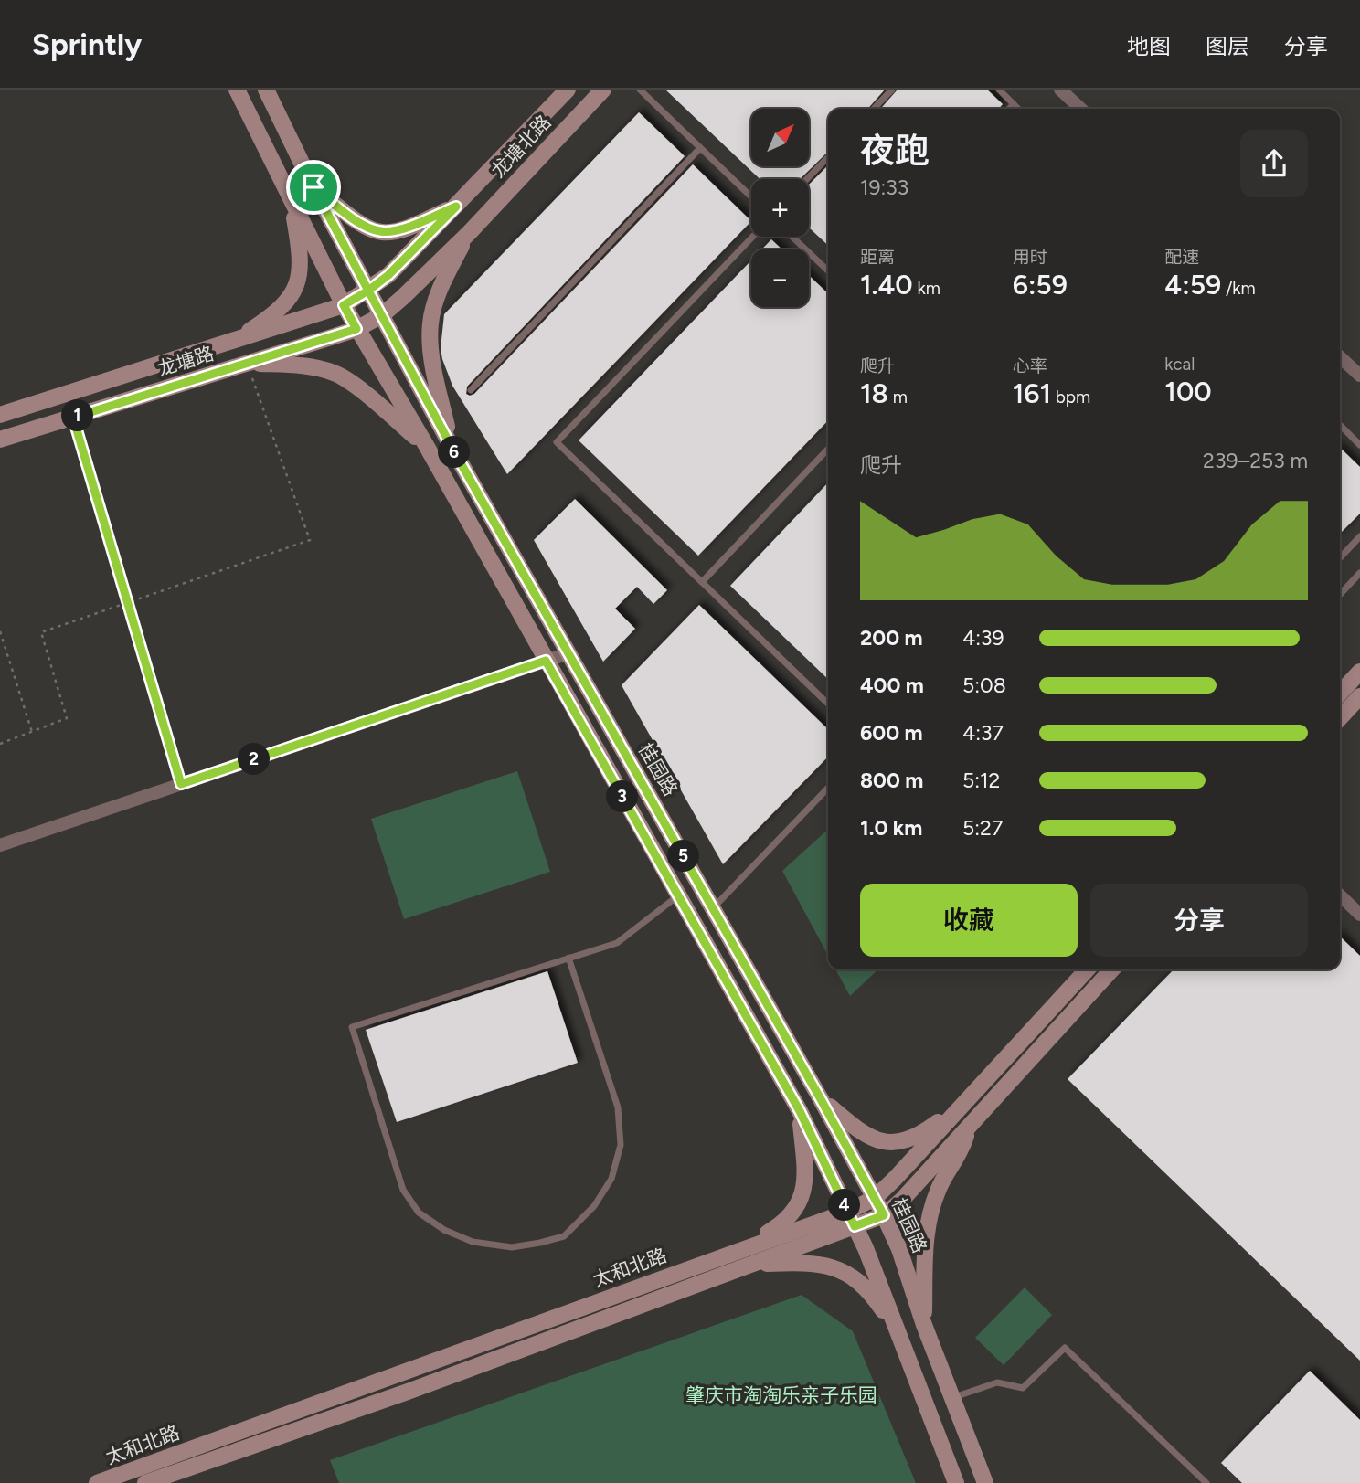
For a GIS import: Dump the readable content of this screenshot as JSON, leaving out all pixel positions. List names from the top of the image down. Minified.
{"streets":{"main road":["龙塘北路","龙塘路","桂园路","太和北路"]},"crossings":[["龙塘北路","龙塘路"],["龙塘北路","桂园路"],["龙塘路","桂园路"],["桂园路","太和北路"]],"parks":["肇庆市淘淘乐亲子乐园"],"north":"top right","page":{"header":"Sprintly","nav":["地图","图层","分享"],"map_buttons":["+","−"],"heading":["夜跑","19:33"],"stats":[["距离","1.40 km"],["用时","6:59"],["配速","4:59 /km"],["爬升","18 m"],["心率","161 bpm"],["kcal","100"]],"pins":["1","6","2","3","5","4"],"chart":["爬升","239–253 m"],"list":[{"name":"200 m","note":"4:39"},{"name":"400 m","note":"5:08"},{"name":"600 m","note":"4:37"},{"name":"800 m","note":"5:12"},{"name":"1.0 km","note":"5:27"}],"buttons":["收藏","分享"]}}
